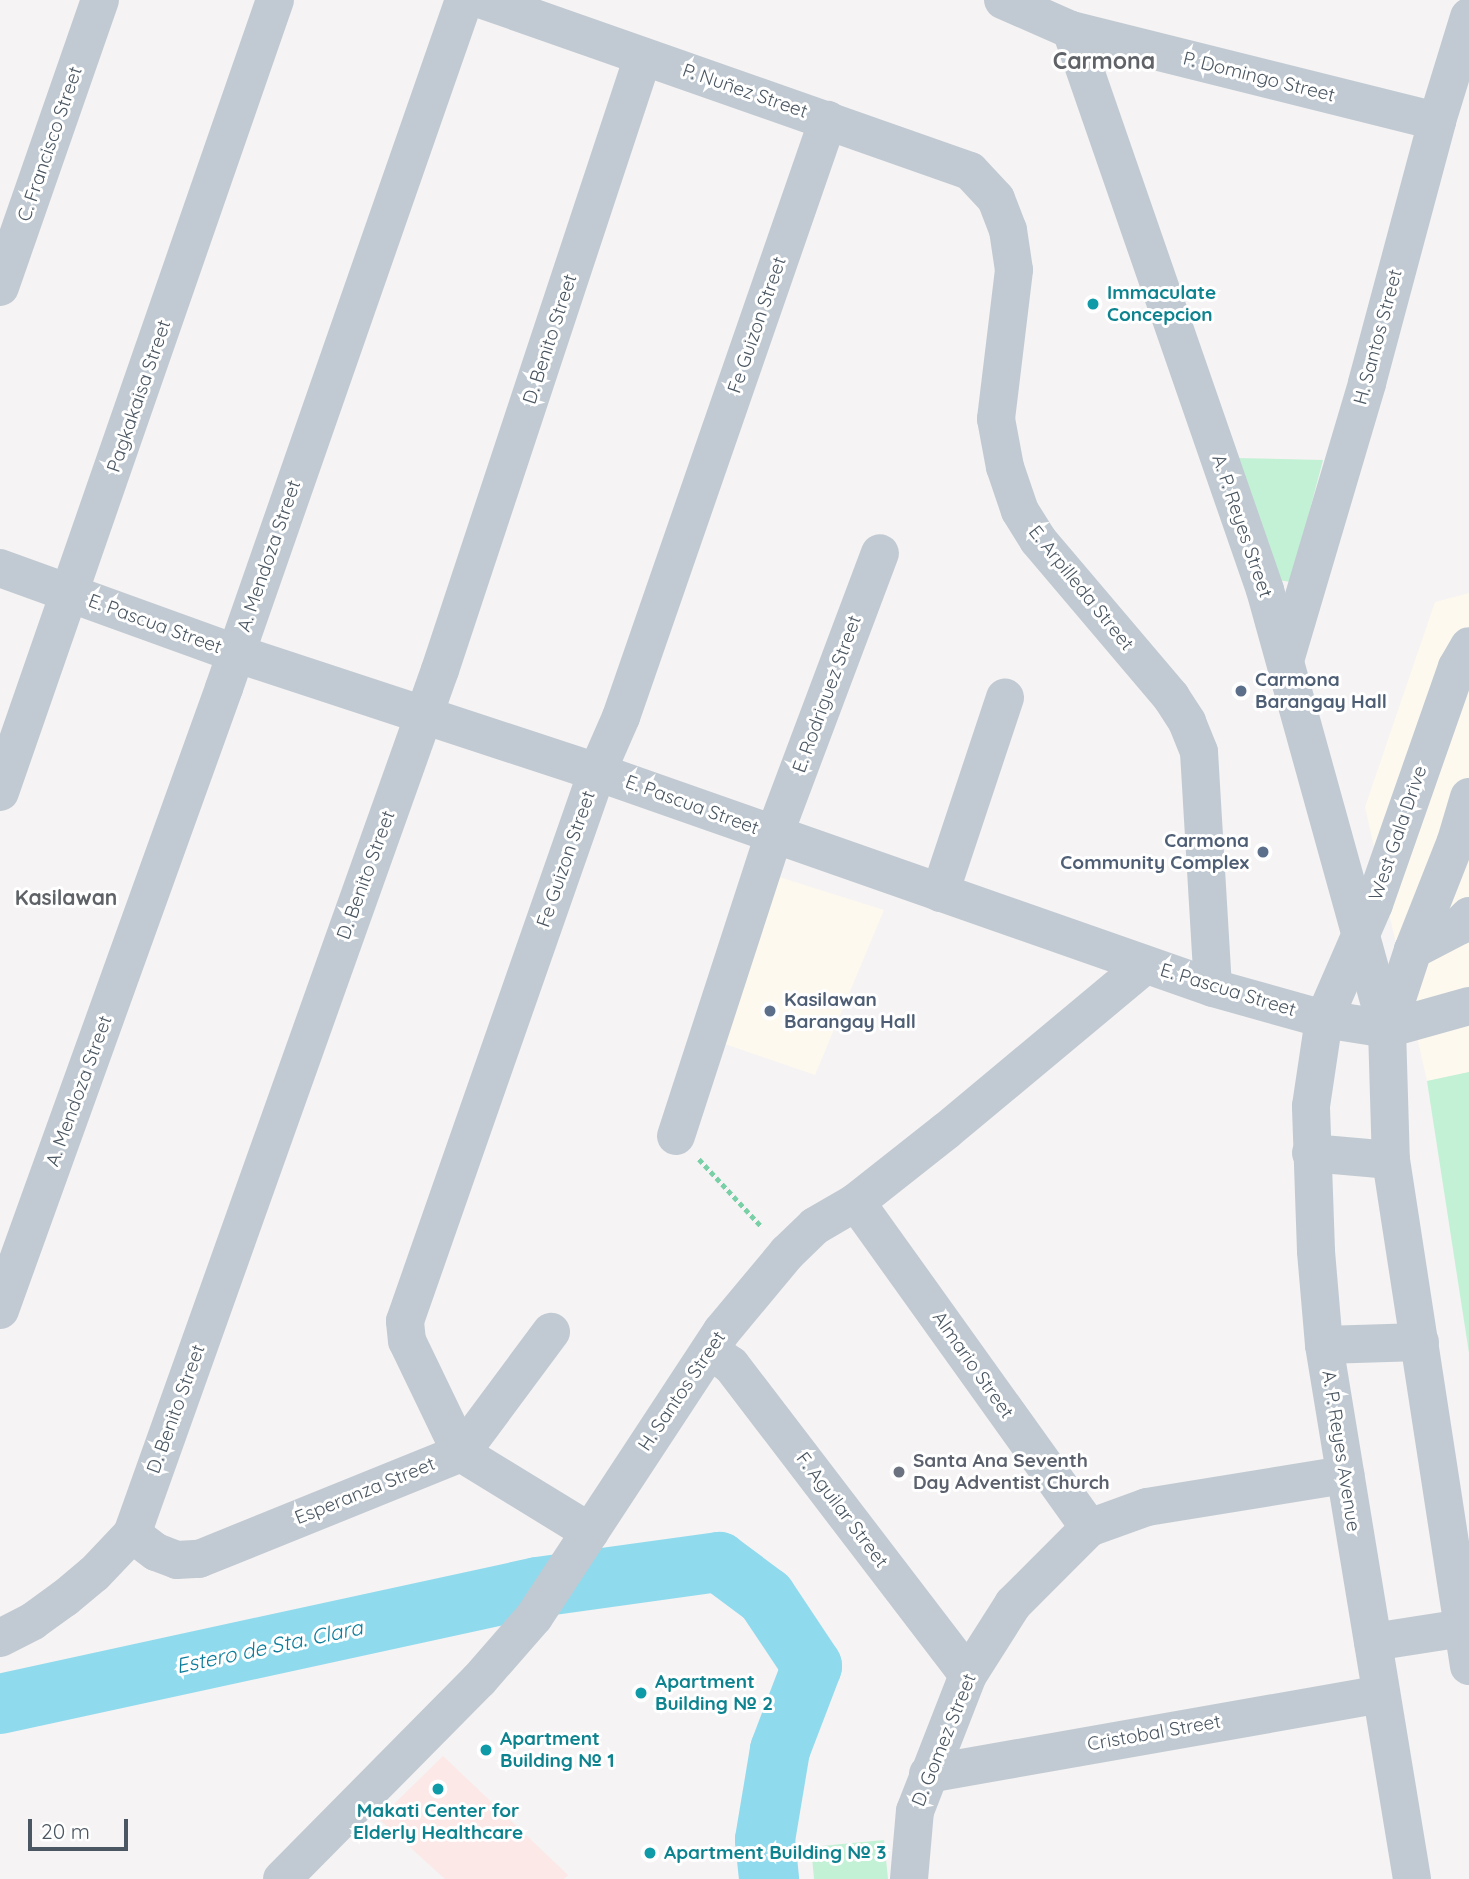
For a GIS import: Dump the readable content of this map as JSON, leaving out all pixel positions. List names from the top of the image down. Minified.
{"streets":{"street":["P. Domingo Street","P. Nuñez Street","C. Francisco Street","Fe Guizon Street","H. Santos Street","D. Benito Street","Pagkakaisa Street","A. P. Reyes Street","A. Mendoza Street","E. Arpilleda Street","E. Pascua Street","E. Rodriguez Street","West Gala Drive","Almario Street","A. P. Reyes Avenue","Esperanza Street","F. Aguilar Street","Cristobal Street","D. Gomez Street"]},"crossings":[["P. Domingo Street","H. Santos Street"],["P. Domingo Street","A. P. Reyes Street"],["P. Nuñez Street","Fe Guizon Street"],["P. Nuñez Street","D. Benito Street"],["P. Nuñez Street","E. Arpilleda Street"],["Fe Guizon Street","E. Pascua Street"],["Fe Guizon Street","Esperanza Street"],["H. Santos Street","A. P. Reyes Street"],["H. Santos Street","E. Pascua Street"],["H. Santos Street","Almario Street"],["H. Santos Street","F. Aguilar Street"],["D. Benito Street","E. Pascua Street"],["D. Benito Street","Esperanza Street"],["Pagkakaisa Street","E. Pascua Street"],["A. P. Reyes Street","E. Pascua Street"],["A. P. Reyes Street","West Gala Drive"],["A. Mendoza Street","E. Pascua Street"],["E. Arpilleda Street","E. Pascua Street"],["E. Pascua Street","E. Rodriguez Street"],["E. Pascua Street","West Gala Drive"],["E. Pascua Street","A. P. Reyes Avenue"],["West Gala Drive","A. P. Reyes Avenue"],["Almario Street","D. Gomez Street"],["A. P. Reyes Avenue","Cristobal Street"],["A. P. Reyes Avenue","D. Gomez Street"],["F. Aguilar Street","D. Gomez Street"],["Cristobal Street","D. Gomez Street"]],"districts":["Carmona","Kasilawan"],"water":["Estero de Sta. Clara"],"places":["Immaculate Concepcion","Carmona Barangay Hall","Carmona Community Complex","Kasilawan Barangay Hall","Santa Ana Seventh Day Adventist Church","Apartment Building № 2","Apartment Building № 1","Makati Center for Elderly Healthcare","Apartment Building № 3"],"scale_bar":"20 m"}
